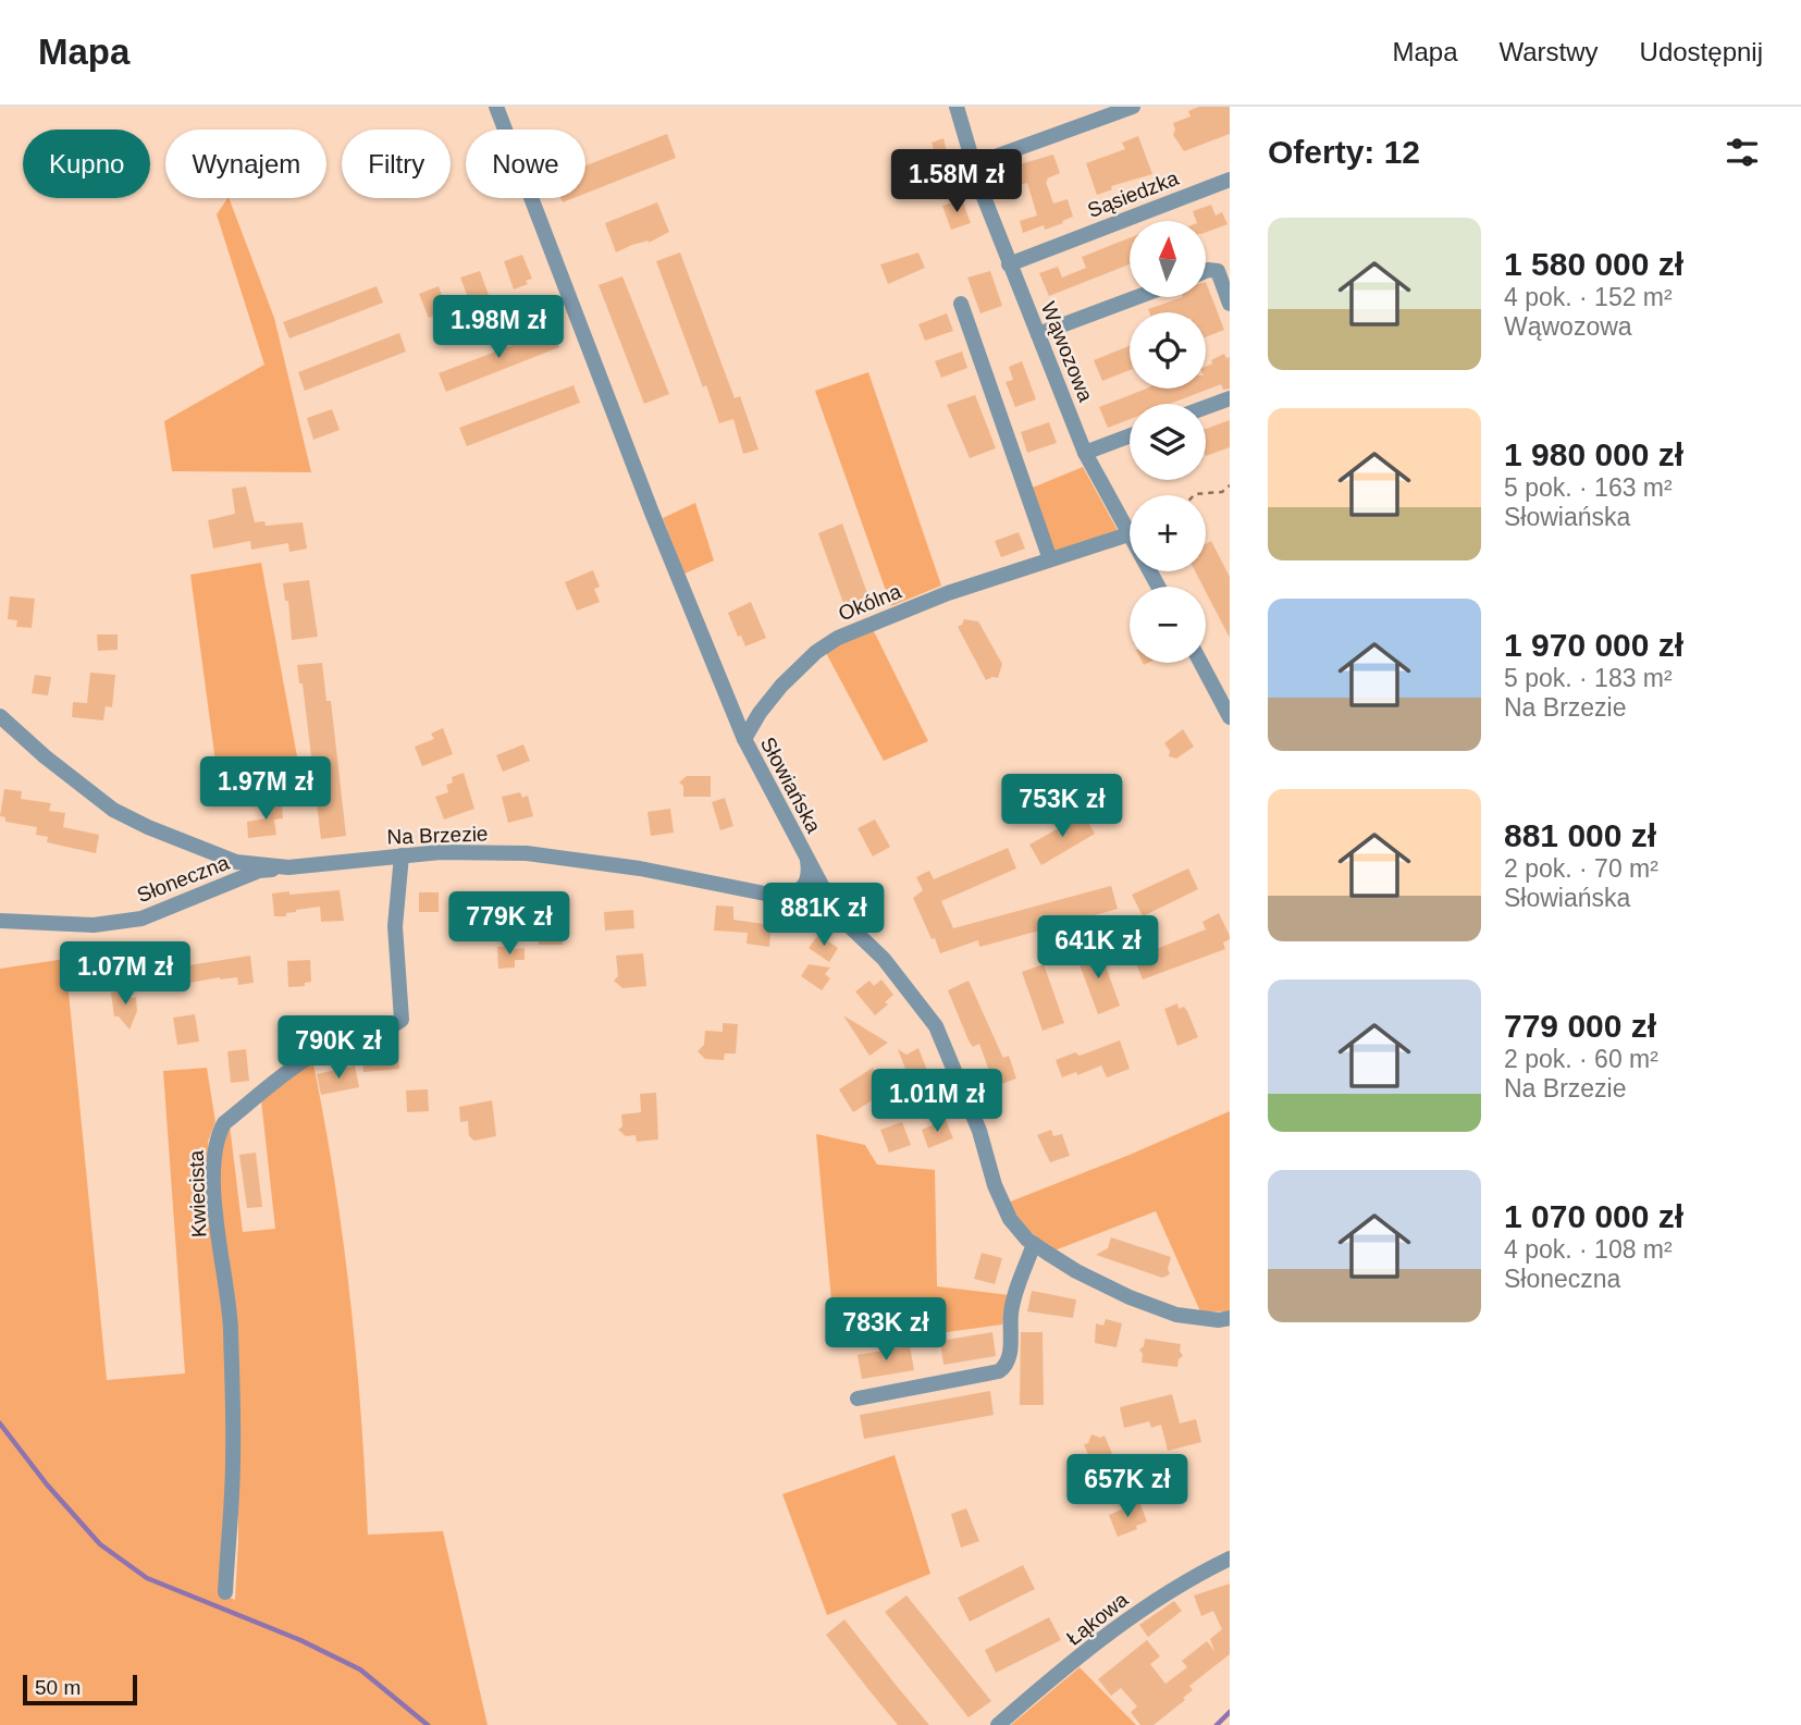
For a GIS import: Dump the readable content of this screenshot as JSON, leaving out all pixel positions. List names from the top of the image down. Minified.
{"streets":{"street":["Sąsiedzka","Wąwozowa","Okólna","Słowiańska","Na Brzezie","Słoneczna","Kwiecista","Łąkowa"]},"crossings":[["Sąsiedzka","Wąwozowa"],["Wąwozowa","Okólna"],["Okólna","Słowiańska"],["Słowiańska","Na Brzezie"],["Na Brzezie","Słoneczna"],["Na Brzezie","Kwiecista"]],"scale_bar":"50 m","north":"top","page":{"header":"Mapa","nav":["Mapa","Warstwy","Udostępnij"],"heading":"Oferty: 12","chip":["Kupno","Wynajem","Filtry","Nowe"],"price":["1.58M zł","1.98M zł","1.97M zł","753K zł","881K zł","779K zł","641K zł","1.07M zł","790K zł","1.01M zł","783K zł","657K zł"],"list":[{"name":"1 580 000 zł","note":"4 pok. · 152 m² · Wąwozowa"},{"name":"1 980 000 zł","note":"5 pok. · 163 m² · Słowiańska"},{"name":"1 970 000 zł","note":"5 pok. · 183 m² · Na Brzezie"},{"name":"881 000 zł","note":"2 pok. · 70 m² · Słowiańska"},{"name":"779 000 zł","note":"2 pok. · 60 m² · Na Brzezie"},{"name":"1 070 000 zł","note":"4 pok. · 108 m² · Słoneczna"}],"map_buttons":["+","−"],"scale":"50 m"}}
